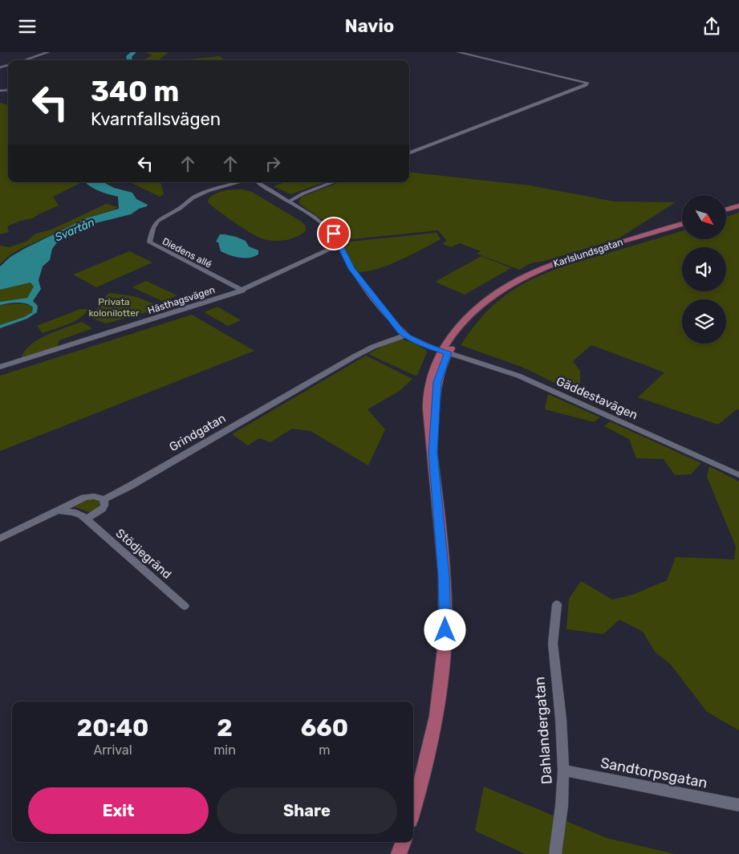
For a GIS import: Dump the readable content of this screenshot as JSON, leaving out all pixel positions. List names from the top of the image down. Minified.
{"streets":{"main road":["Karlslundsgatan"],"street":["Diedens allé","Hästhagsvägen","Gäddestavägen","Grindgatan","Stödjegränd","Dahlandergatan","Sandtorpsgatan"]},"crossings":[["Diedens allé","Hästhagsvägen"],["Karlslundsgatan","Gäddestavägen"],["Gäddestavägen","Grindgatan"],["Dahlandergatan","Sandtorpsgatan"]],"water":["Svartån"],"parks":["Privata kolonilotter"],"north":"bottom right","page":{"header":"Navio","turn":["340 m","Kvarnfallsvägen"],"eta":["20:40","Arrival","2","min","660","m"],"buttons":["Exit","Share"]}}
